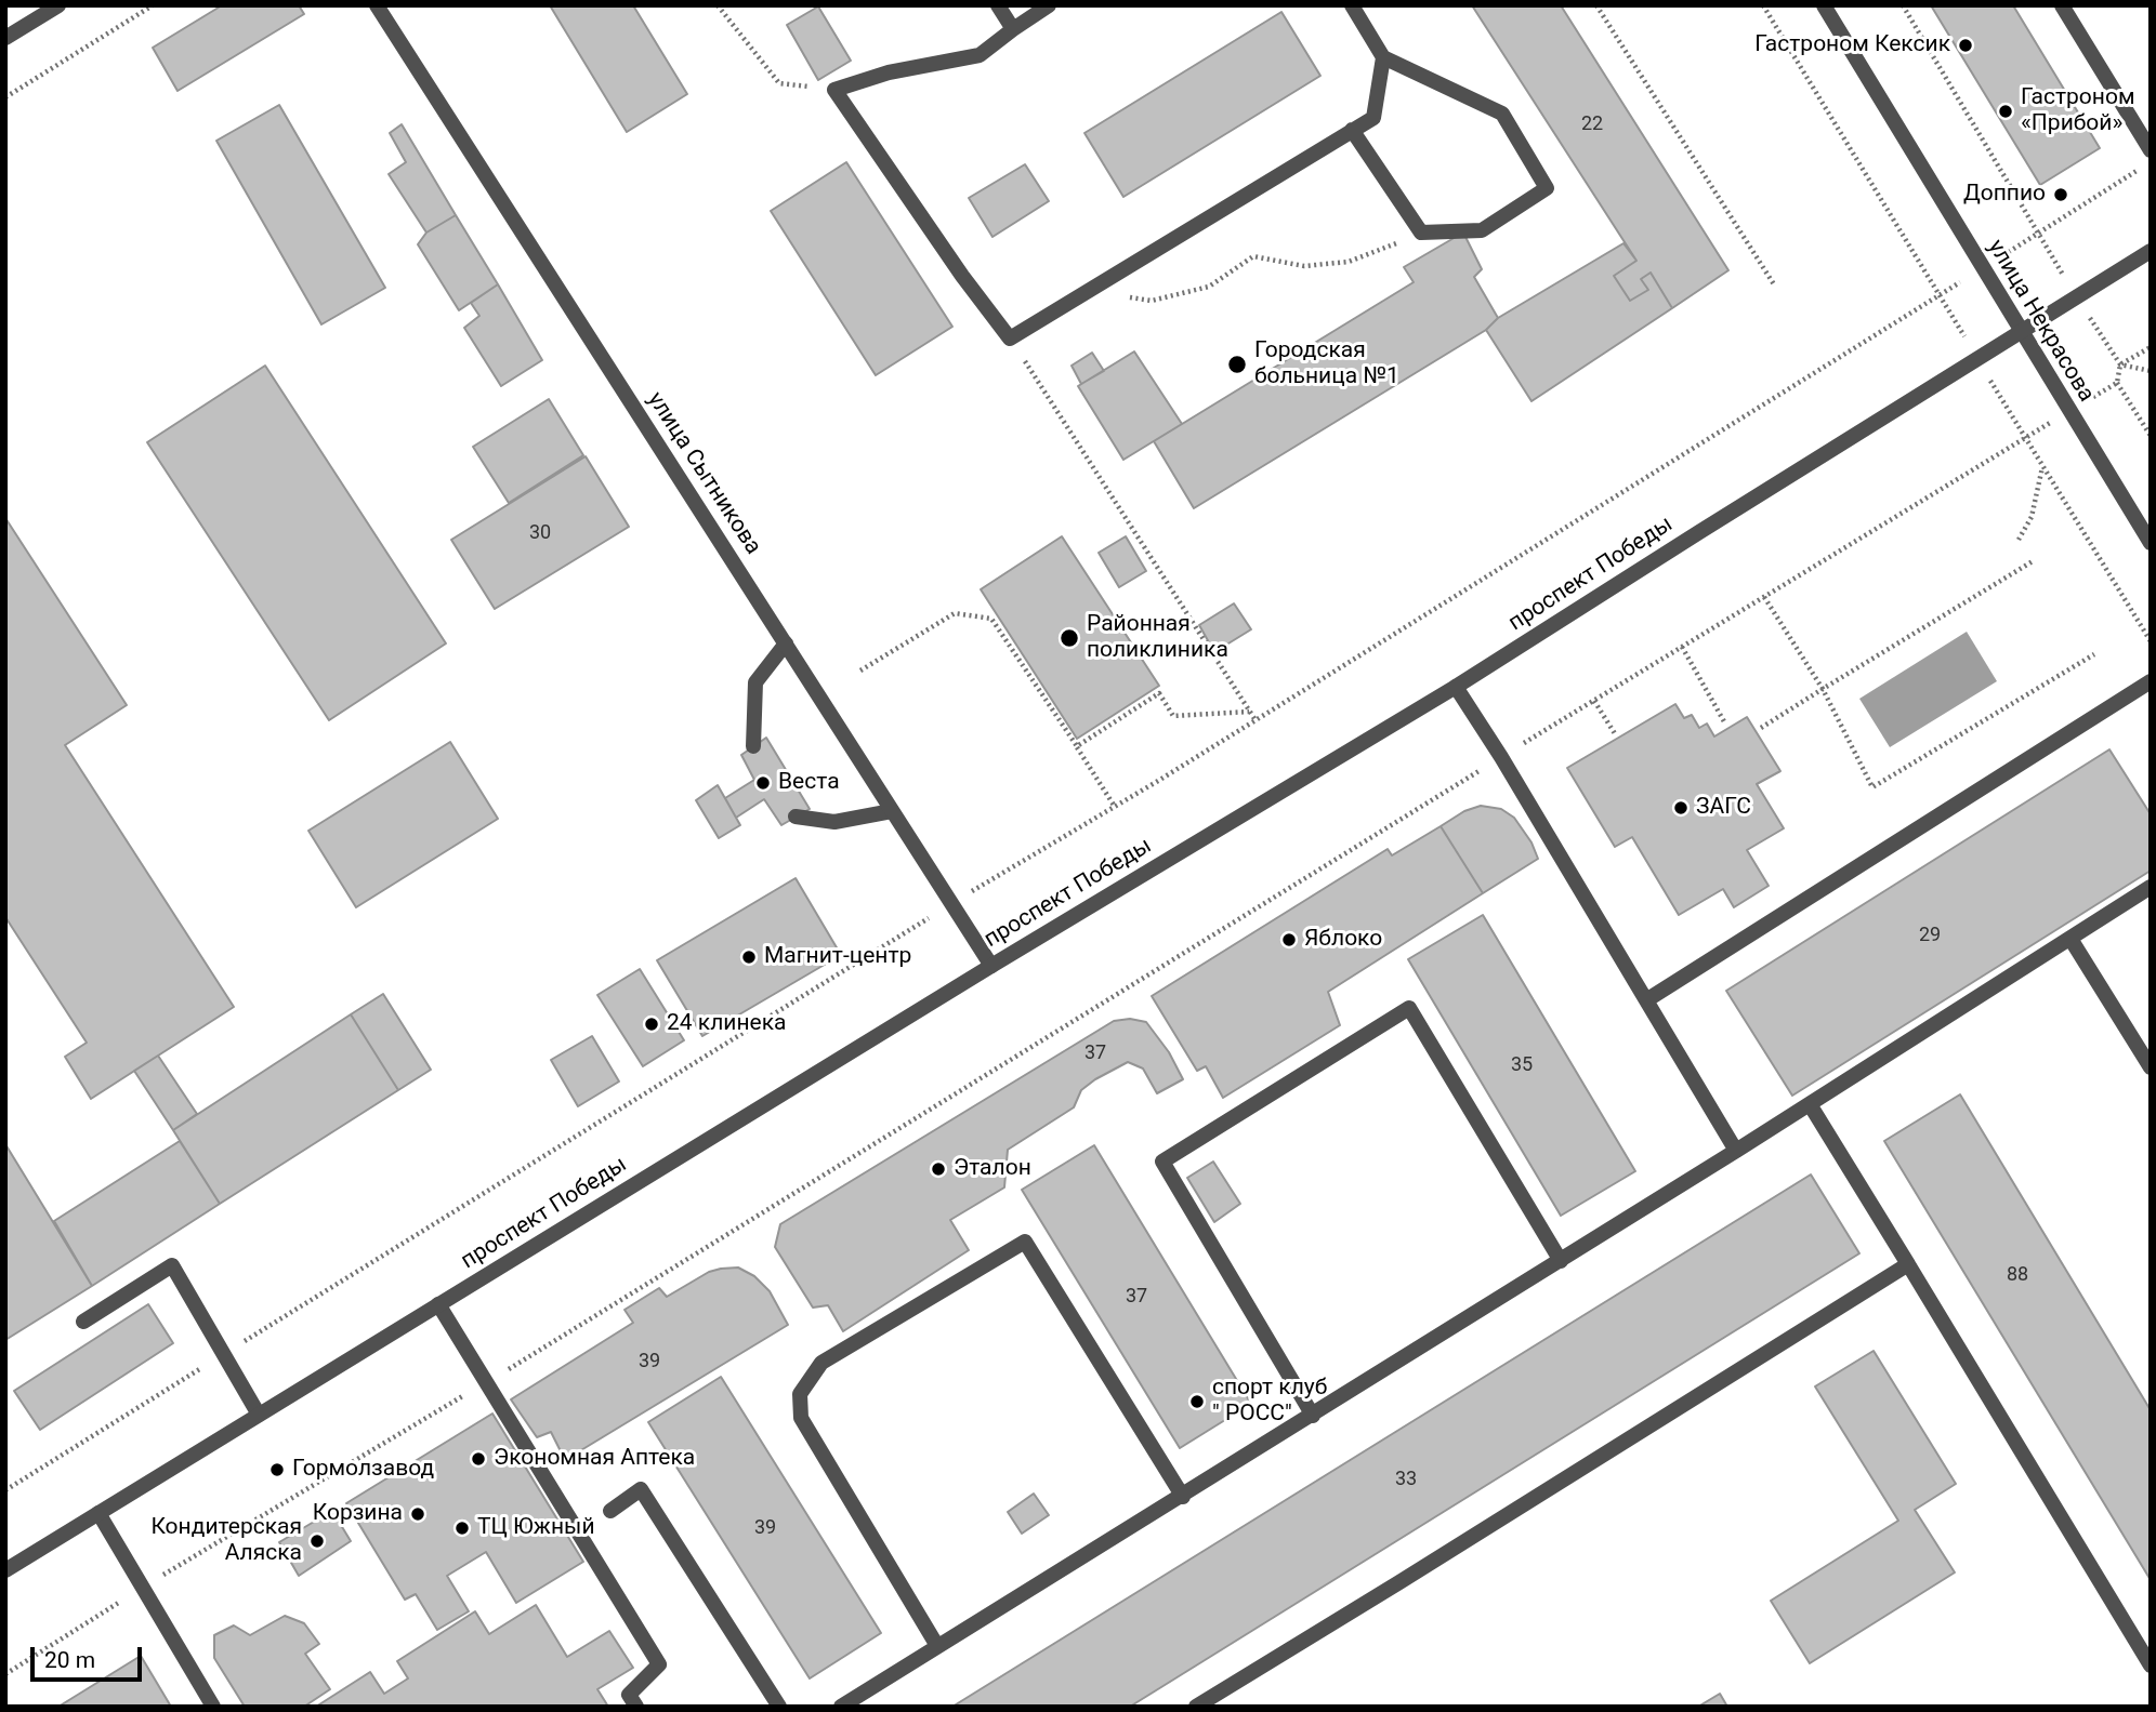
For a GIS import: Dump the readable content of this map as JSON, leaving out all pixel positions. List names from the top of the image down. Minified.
{"streets":{"street":["улица Некрасова","улица Сытникова","проспект Победы"]},"crossings":[["улица Некрасова","проспект Победы"],["улица Сытникова","проспект Победы"]],"places":["Гастроном Кексик","Гастроном «Прибой»","Доппио","Городская больница №1","Районная поликлиника","Веста","ЗАГС","Яблоко","Магнит-центр","24 клинека","Эталон","спорт клуб \" РОСС\"","Экономная Аптека","Гормолзавод","Корзина","ТЦ Южный","Кондитерская Аляска"],"house_numbers":["22","30","29","37","35","88","37","39","33","39"],"scale_bar":"20 m"}
